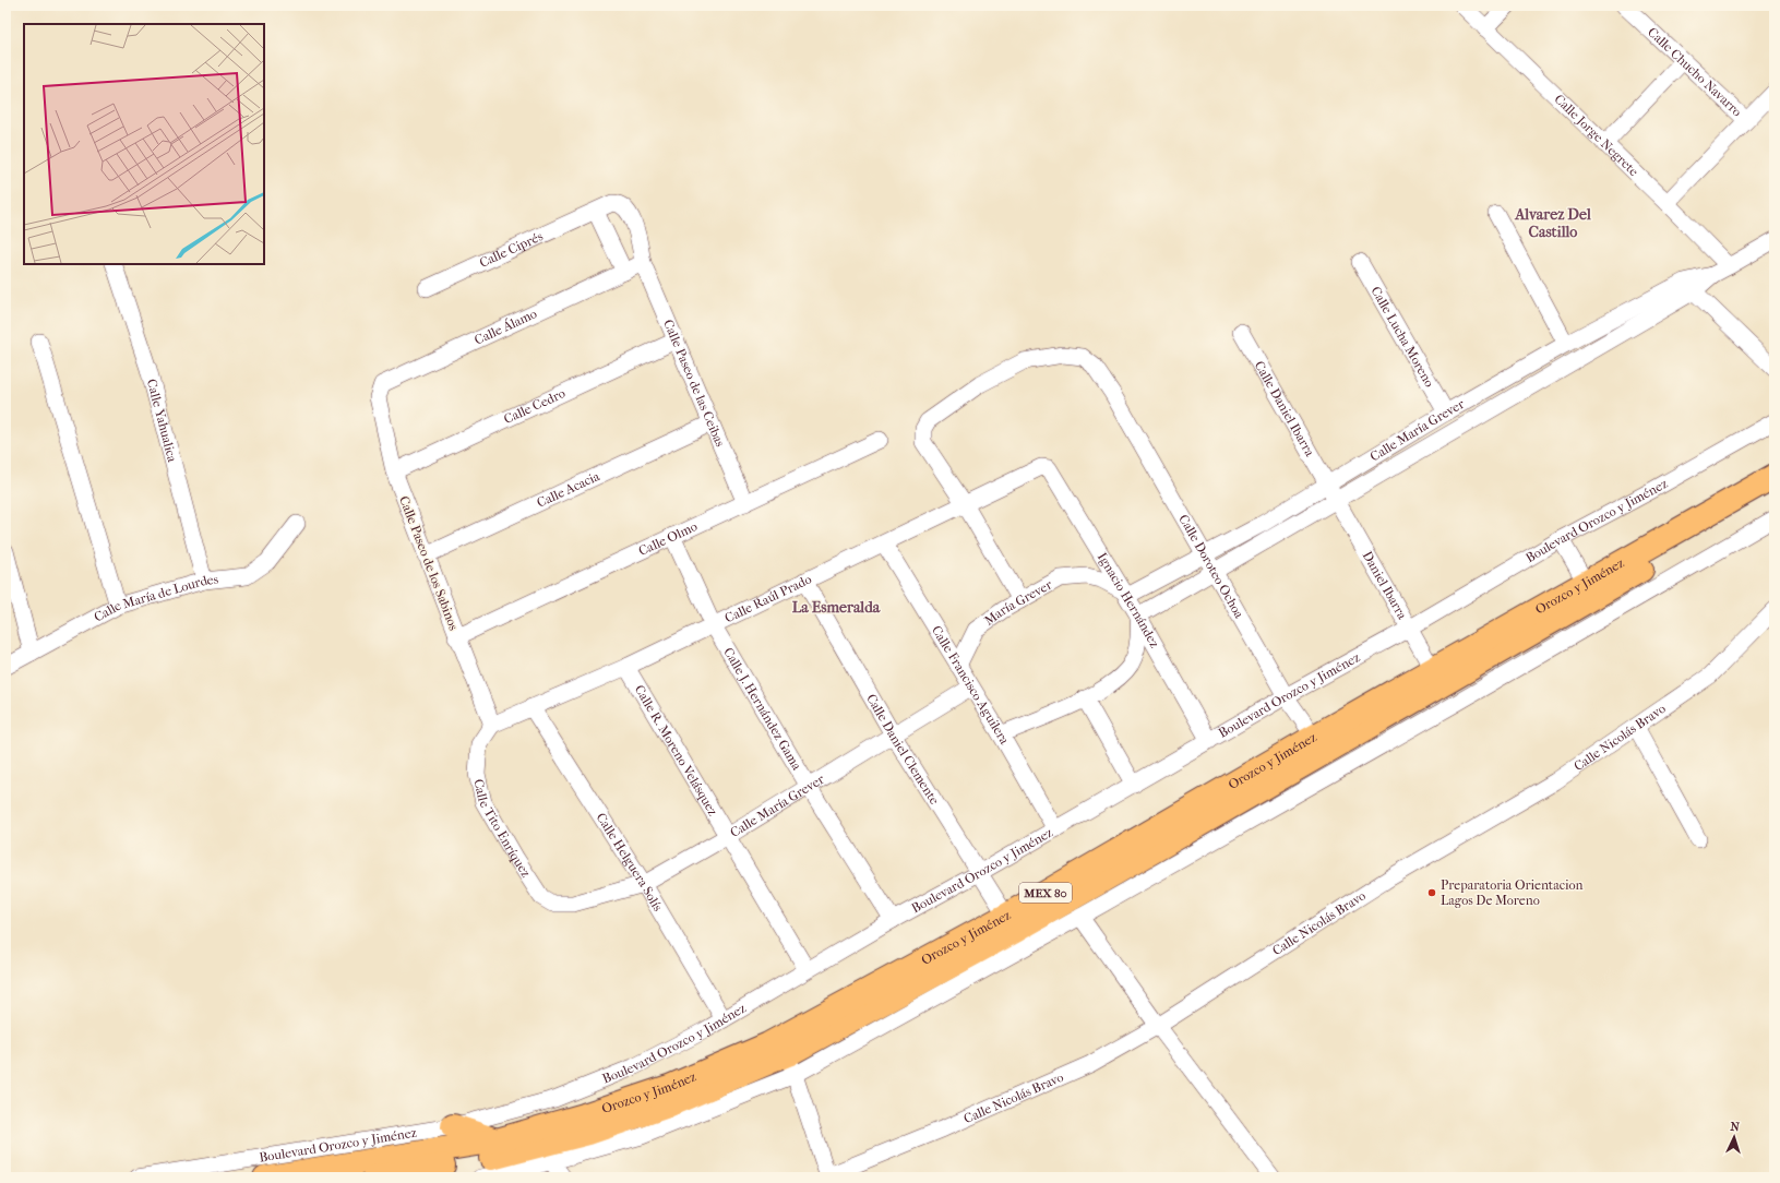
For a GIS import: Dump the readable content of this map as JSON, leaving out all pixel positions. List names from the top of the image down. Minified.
{"streets":{"highway":["Orozco y Jiménez","MEX 80"],"street":["Calle Chucho Navarro","Calle Jorge Negrete","Calle Ciprés","Calle Álamo","Calle Lucha Moreno","Calle Paseo de las Ceibas","Calle Cedro","Calle Daniel Ibarra","Calle Yahualica","Calle María Grever","Calle Acacia","Boulevard Orozco y Jiménez","Calle Olmo","Calle Paseo de los Sabinos","Calle Doroteo Ochoa","Daniel Ibarra","Calle Raúl Prado","Calle María de Lourdes","Ignacio Hernández","María Grever","Calle Francisco Aguilera","Calle J. Hernández Gama","Calle Nicolás Bravo","Calle Daniel Clemente","Calle R. Moreno Velásquez","Calle Tito Enríquez","Calle Helguera Solís"]},"crossings":[["Calle Jorge Negrete","Calle María Grever"],["Calle Ciprés","Calle Álamo"],["Calle Ciprés","Calle Paseo de las Ceibas"],["Calle Álamo","Calle Paseo de las Ceibas"],["Calle Álamo","Calle Paseo de los Sabinos"],["Calle Lucha Moreno","Calle María Grever"],["Calle Paseo de las Ceibas","Calle Cedro"],["Calle Paseo de las Ceibas","Calle Acacia"],["Calle Paseo de las Ceibas","Calle Olmo"],["Calle Cedro","Calle Paseo de los Sabinos"],["Calle Daniel Ibarra","Calle María Grever"],["Calle Daniel Ibarra","Daniel Ibarra"],["Calle Yahualica","Calle María de Lourdes"],["Calle María Grever","Calle Doroteo Ochoa"],["Calle María Grever","Daniel Ibarra"],["Calle María Grever","Ignacio Hernández"],["Calle María Grever","María Grever"],["Calle María Grever","Calle Francisco Aguilera"],["Calle María Grever","Calle J. Hernández Gama"],["Calle María Grever","Calle Daniel Clemente"],["Calle María Grever","Calle R. Moreno Velásquez"],["Calle María Grever","Calle Tito Enríquez"],["Calle María Grever","Calle Helguera Solís"],["Calle Acacia","Calle Paseo de los Sabinos"],["Boulevard Orozco y Jiménez","Calle Doroteo Ochoa"],["Boulevard Orozco y Jiménez","Daniel Ibarra"],["Boulevard Orozco y Jiménez","Ignacio Hernández"],["Boulevard Orozco y Jiménez","Calle Francisco Aguilera"],["Boulevard Orozco y Jiménez","Calle J. Hernández Gama"],["Boulevard Orozco y Jiménez","Calle Daniel Clemente"],["Boulevard Orozco y Jiménez","Calle R. Moreno Velásquez"],["Boulevard Orozco y Jiménez","Calle Helguera Solís"],["Calle Olmo","Calle Paseo de los Sabinos"],["Calle Olmo","Calle J. Hernández Gama"],["Calle Paseo de los Sabinos","Calle Raúl Prado"],["Calle Paseo de los Sabinos","Calle Tito Enríquez"],["Calle Doroteo Ochoa","Orozco y Jiménez"],["Calle Doroteo Ochoa","Calle Raúl Prado"],["Daniel Ibarra","Orozco y Jiménez"],["Orozco y Jiménez","Calle Daniel Clemente"],["Calle Raúl Prado","Ignacio Hernández"],["Calle Raúl Prado","Calle Francisco Aguilera"],["Calle Raúl Prado","Calle J. Hernández Gama"],["Calle Raúl Prado","Calle Daniel Clemente"],["Calle Raúl Prado","Calle R. Moreno Velásquez"],["Calle Raúl Prado","Calle Tito Enríquez"],["Calle Raúl Prado","Calle Helguera Solís"],["Ignacio Hernández","María Grever"],["María Grever","Calle Francisco Aguilera"]],"districts":["Alvarez Del Castillo","La Esmeralda"],"places":["Preparatoria Orientacion Lagos De Moreno"],"north":"top"}
